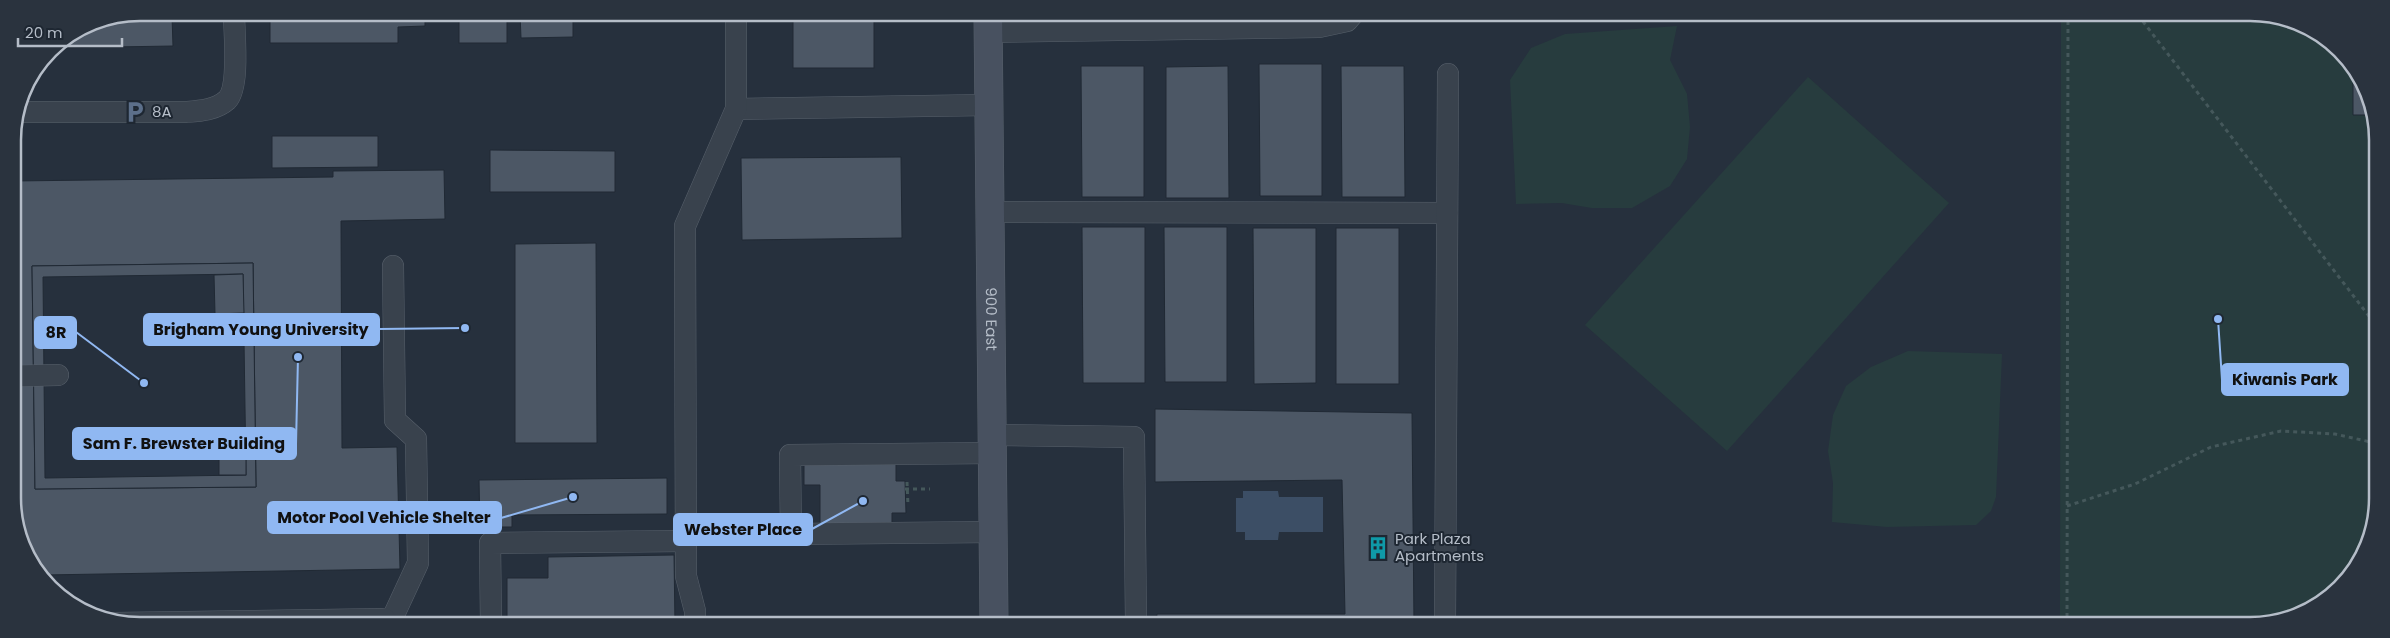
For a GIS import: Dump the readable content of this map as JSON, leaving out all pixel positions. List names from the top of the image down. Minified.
{"streets":{"main road":["900 East"]},"places":{"parking":["8A"],"other":["Kiwanis Park","Brigham Young University","Sam F. Brewster Building","8R","Motor Pool Vehicle Shelter","Webster Place"],"building":["Park Plaza Apartments"]},"scale_bar":"20 m"}
